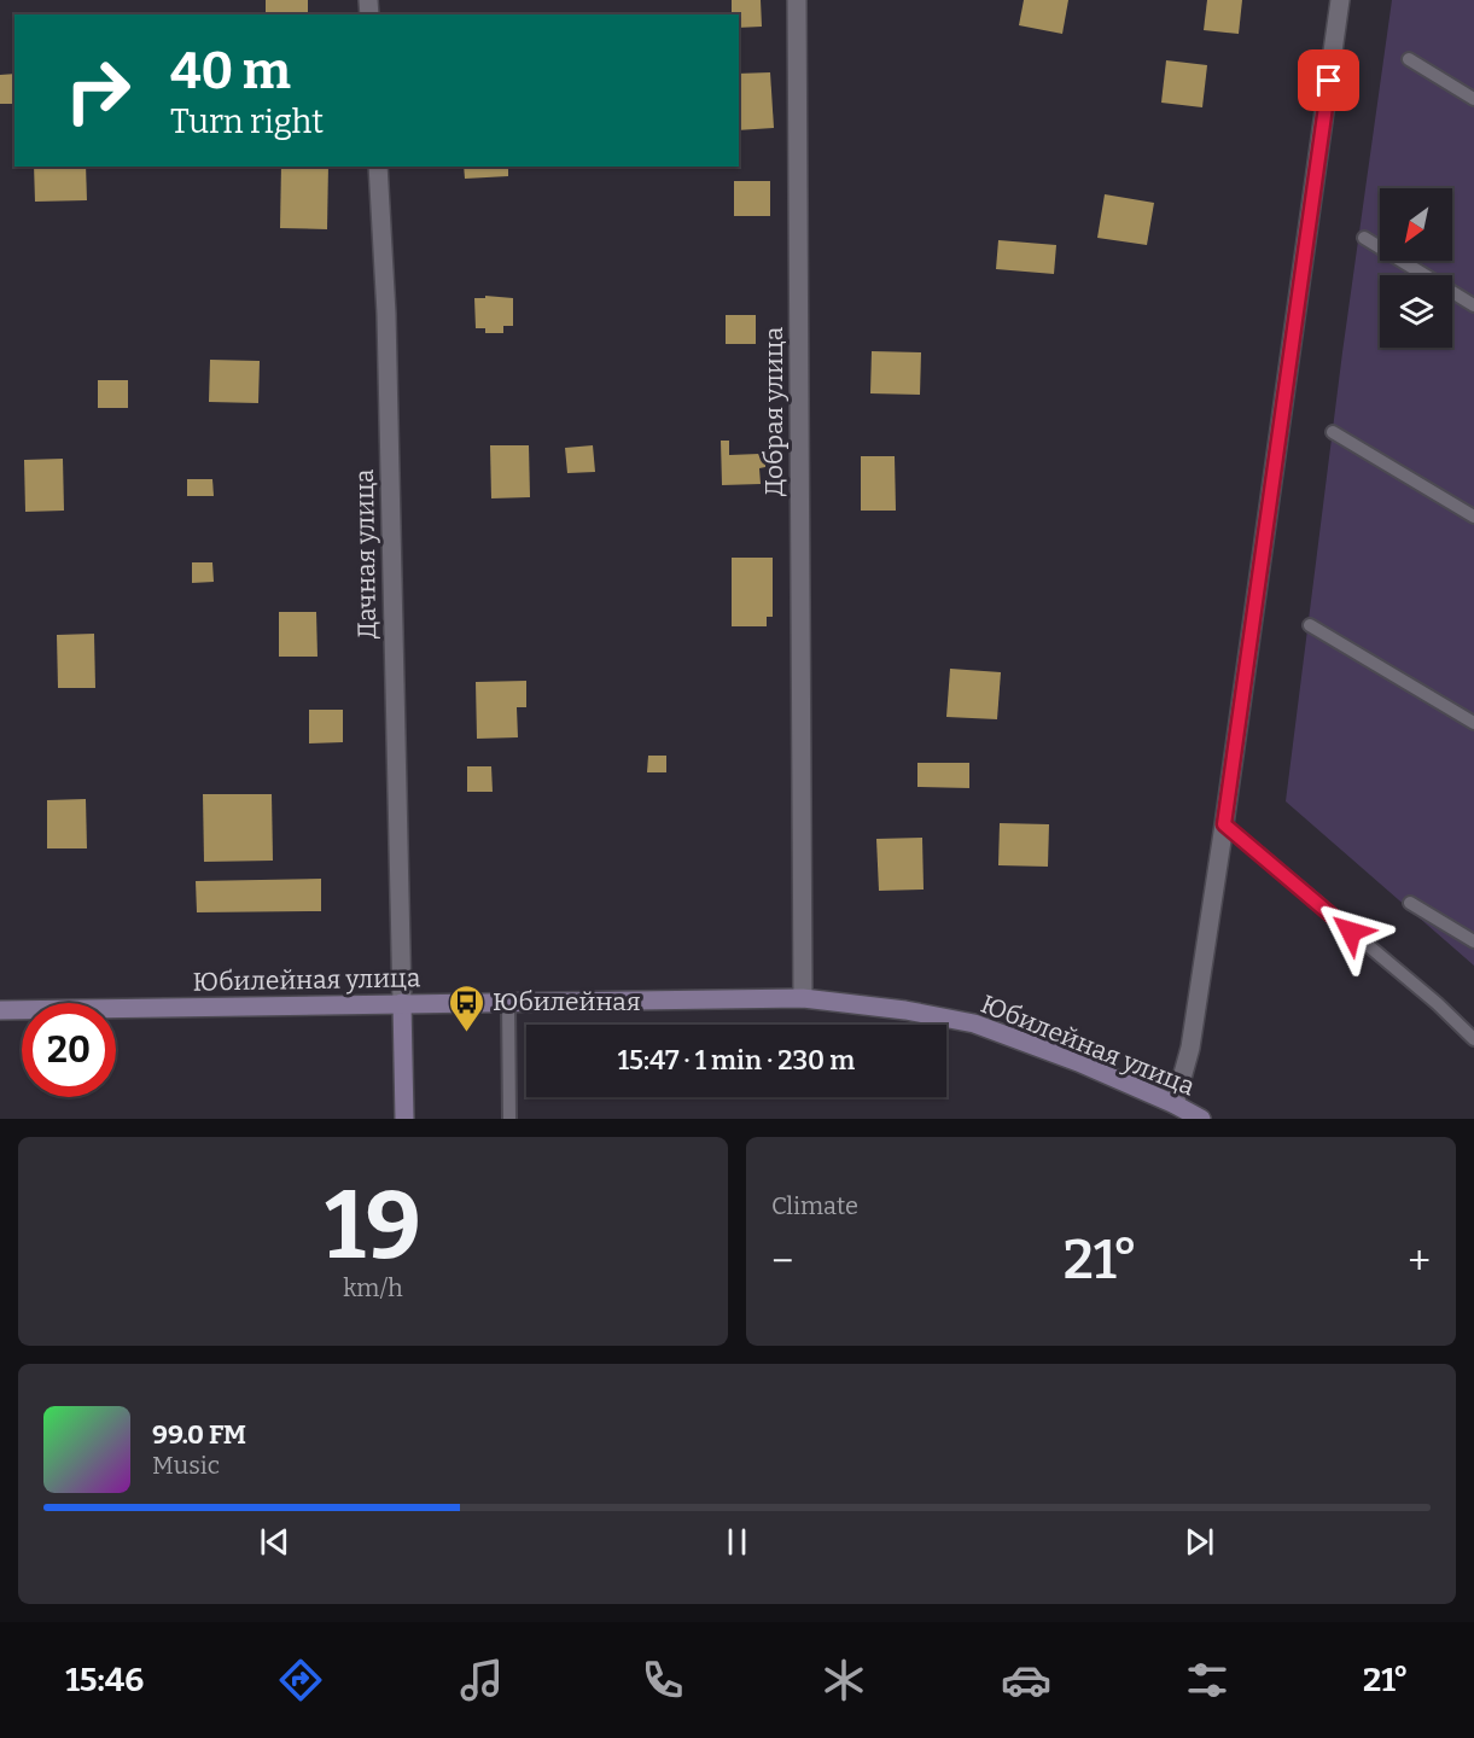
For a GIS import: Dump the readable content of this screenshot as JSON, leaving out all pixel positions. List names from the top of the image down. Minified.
{"streets":{"street":["Добрая улица","Дачная улица","Юбилейная улица"]},"crossings":[["Добрая улица","Юбилейная улица"],["Дачная улица","Юбилейная улица"]],"places":{"bus stop":["Юбилейная"]},"north":"bottom left","page":{"turn":["40 m","Turn right"],"limit":"20","trip":"15:47 · 1 min · 230 m","tile":[["19","km/h"],"Climate"],"heat":["−","21°","+"],"song":["99.0 FM","Music"],"tabs":["15:46","21°"]}}
